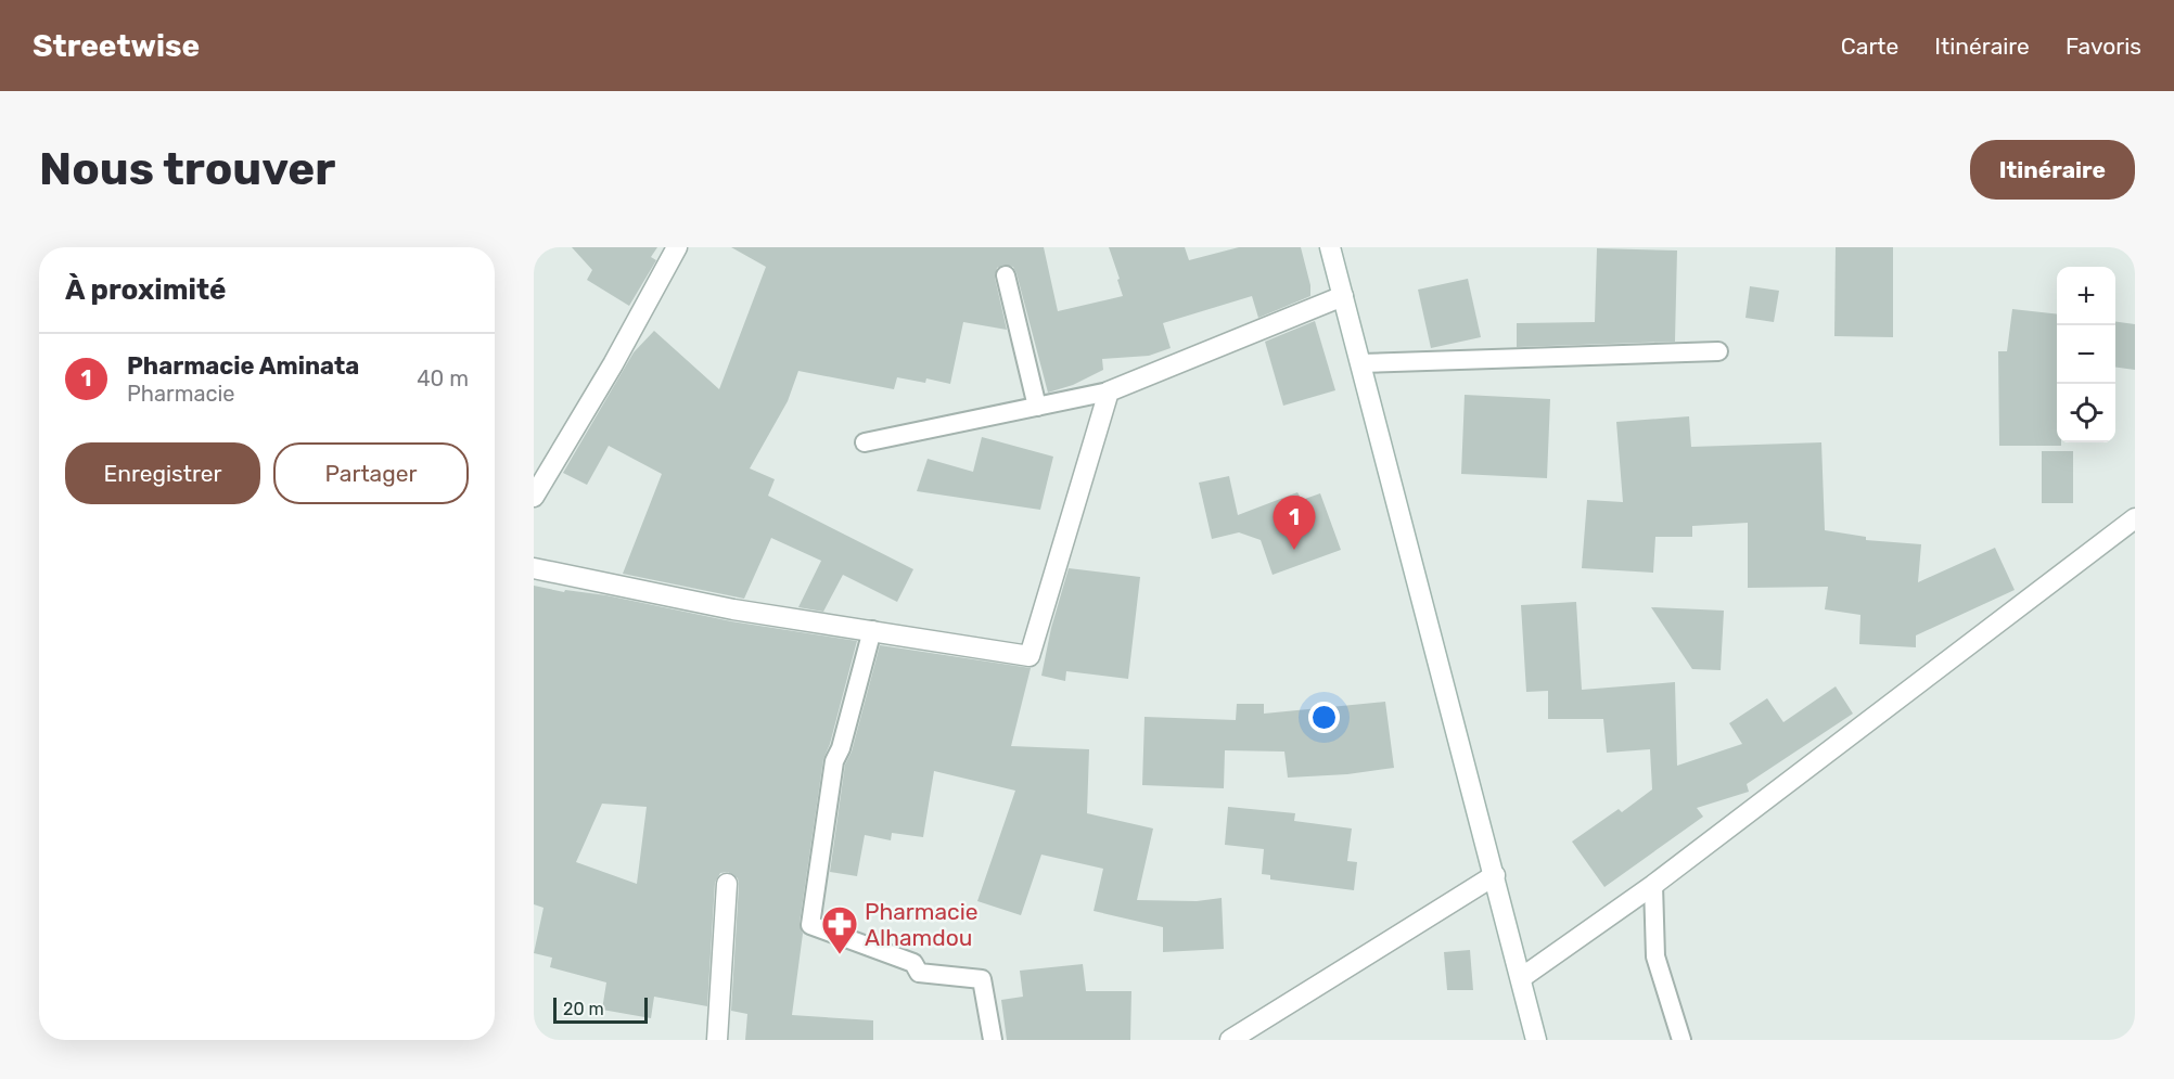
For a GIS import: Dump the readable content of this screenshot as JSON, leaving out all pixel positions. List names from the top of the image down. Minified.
{"places":{"pharmacy":["Pharmacie Alhamdou"]},"scale_bar":"20 m","page":{"header":"Streetwise","nav":["Carte","Itinéraire","Favoris"],"buttons":["Itinéraire",["Enregistrer","Partager"]],"title":"Nous trouver","heading":"À proximité","map_buttons":["+","−"],"list":[{"mark":"1","name":"Pharmacie Aminata","note":"Pharmacie","value":"40 m"}],"pins":"1","scale":"20 m"}}
